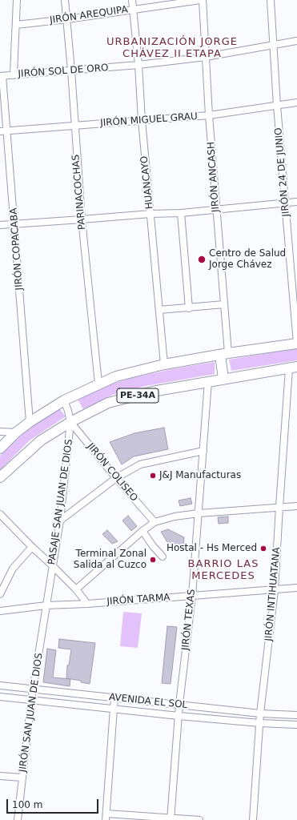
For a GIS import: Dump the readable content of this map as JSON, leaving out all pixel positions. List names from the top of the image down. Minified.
{"streets":{"highway":["PE-34A"],"street":["JIRÓN AREQUIPA","JIRÓN SOL DE ORO","JIRÓN MIGUEL GRAU","JIRÓN 24 DE JUNIO","JIRÓN ANCASH","HUANCAYO","PARINACOCHAS","JIRÓN COPACABA","JIRÓN COLISEO","PASAJE SAN JUAN DE DIOS","JIRÓN INTIHUATANA","JIRÓN TARMA","JIRÓN TEXAS","AVENIDA EL SOL","JIRÓN SAN JUAN DE DIOS"]},"crossings":[["JIRÓN AREQUIPA","JIRÓN ANCASH"],["JIRÓN AREQUIPA","HUANCAYO"],["JIRÓN AREQUIPA","PARINACOCHAS"],["JIRÓN SOL DE ORO","JIRÓN 24 DE JUNIO"],["JIRÓN SOL DE ORO","JIRÓN ANCASH"],["JIRÓN SOL DE ORO","HUANCAYO"],["JIRÓN SOL DE ORO","PARINACOCHAS"],["JIRÓN SOL DE ORO","JIRÓN COPACABA"],["JIRÓN MIGUEL GRAU","JIRÓN 24 DE JUNIO"],["JIRÓN MIGUEL GRAU","JIRÓN ANCASH"],["JIRÓN MIGUEL GRAU","HUANCAYO"],["JIRÓN MIGUEL GRAU","PARINACOCHAS"],["JIRÓN MIGUEL GRAU","JIRÓN COPACABA"],["JIRÓN 24 DE JUNIO","PE-34A"],["JIRÓN ANCASH","PE-34A"],["HUANCAYO","PE-34A"],["PARINACOCHAS","PE-34A"],["JIRÓN COPACABA","PE-34A"],["PE-34A","JIRÓN COLISEO"],["PE-34A","PASAJE SAN JUAN DE DIOS"],["PE-34A","JIRÓN INTIHUATANA"],["PE-34A","JIRÓN TEXAS"],["JIRÓN COLISEO","PASAJE SAN JUAN DE DIOS"],["PASAJE SAN JUAN DE DIOS","JIRÓN TARMA"],["PASAJE SAN JUAN DE DIOS","JIRÓN SAN JUAN DE DIOS"],["JIRÓN INTIHUATANA","JIRÓN TARMA"],["JIRÓN INTIHUATANA","AVENIDA EL SOL"],["JIRÓN TARMA","JIRÓN TEXAS"],["JIRÓN TARMA","JIRÓN SAN JUAN DE DIOS"],["JIRÓN TEXAS","AVENIDA EL SOL"],["AVENIDA EL SOL","JIRÓN SAN JUAN DE DIOS"]],"districts":["URBANIZACIÓN JORGE CHÁVEZ II ETAPA","BARRIO LAS MERCEDES"],"places":["Centro de Salud Jorge Chávez","J&J Manufacturas","Hostal - Hs Merced","Terminal Zonal Salida al Cuzco"],"scale_bar":"100 m"}
